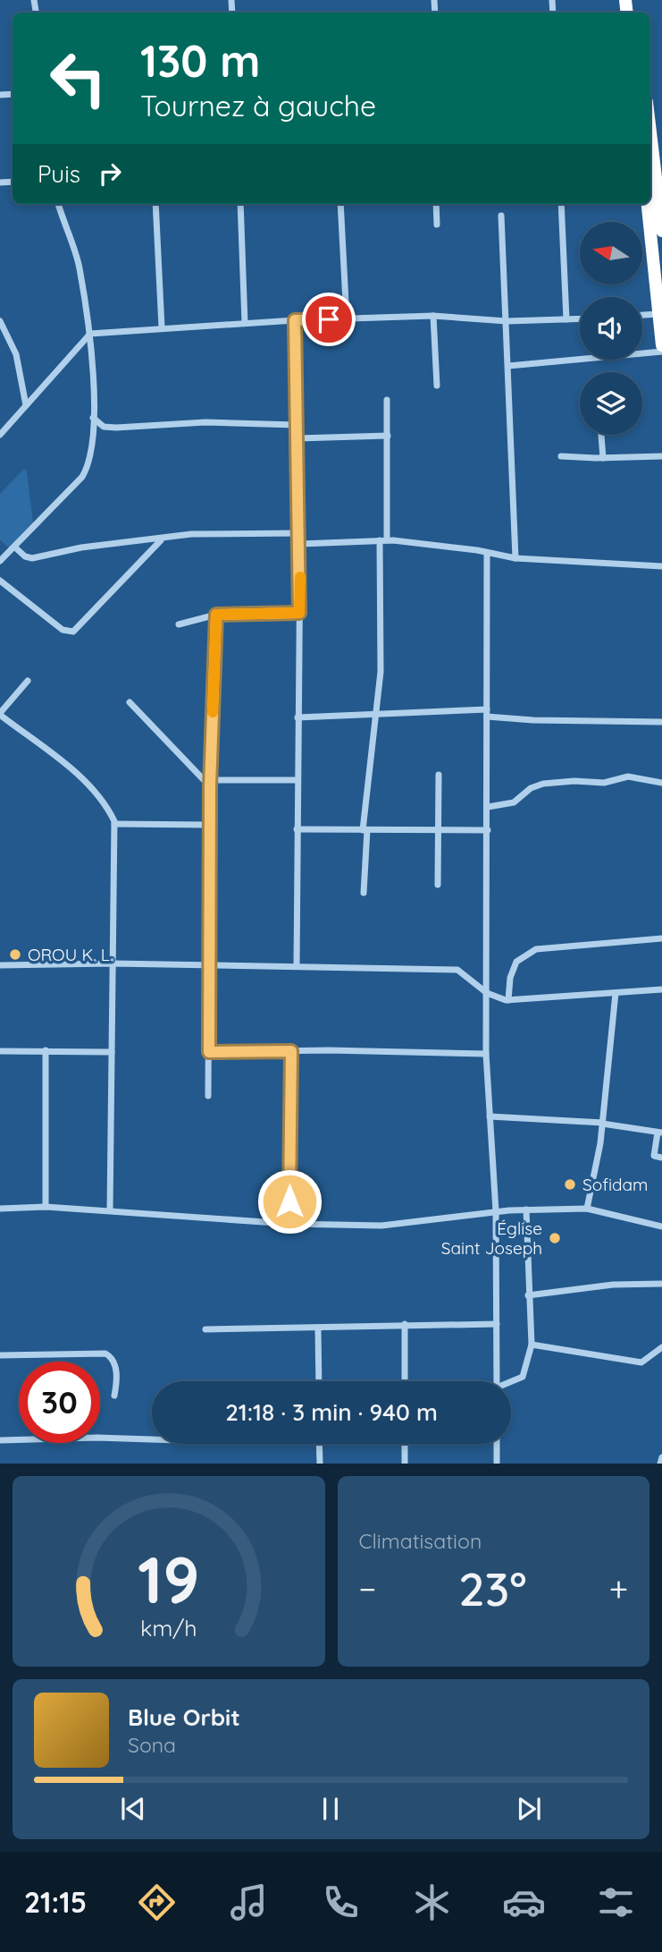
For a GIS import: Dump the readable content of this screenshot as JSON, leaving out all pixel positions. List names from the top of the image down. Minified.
{"places":["OROU K. L.","Sofidam","Église Saint Joseph"],"north":"left","page":{"turn":["130 m","Tournez à gauche"],"then":"Puis","limit":"30","trip":"21:18 · 3 min · 940 m","tile":"Climatisation","heat":["−","23°","+"],"song":["Blue Orbit","Sona"],"tabs":"21:15","gauge":["19","km/h"]}}
